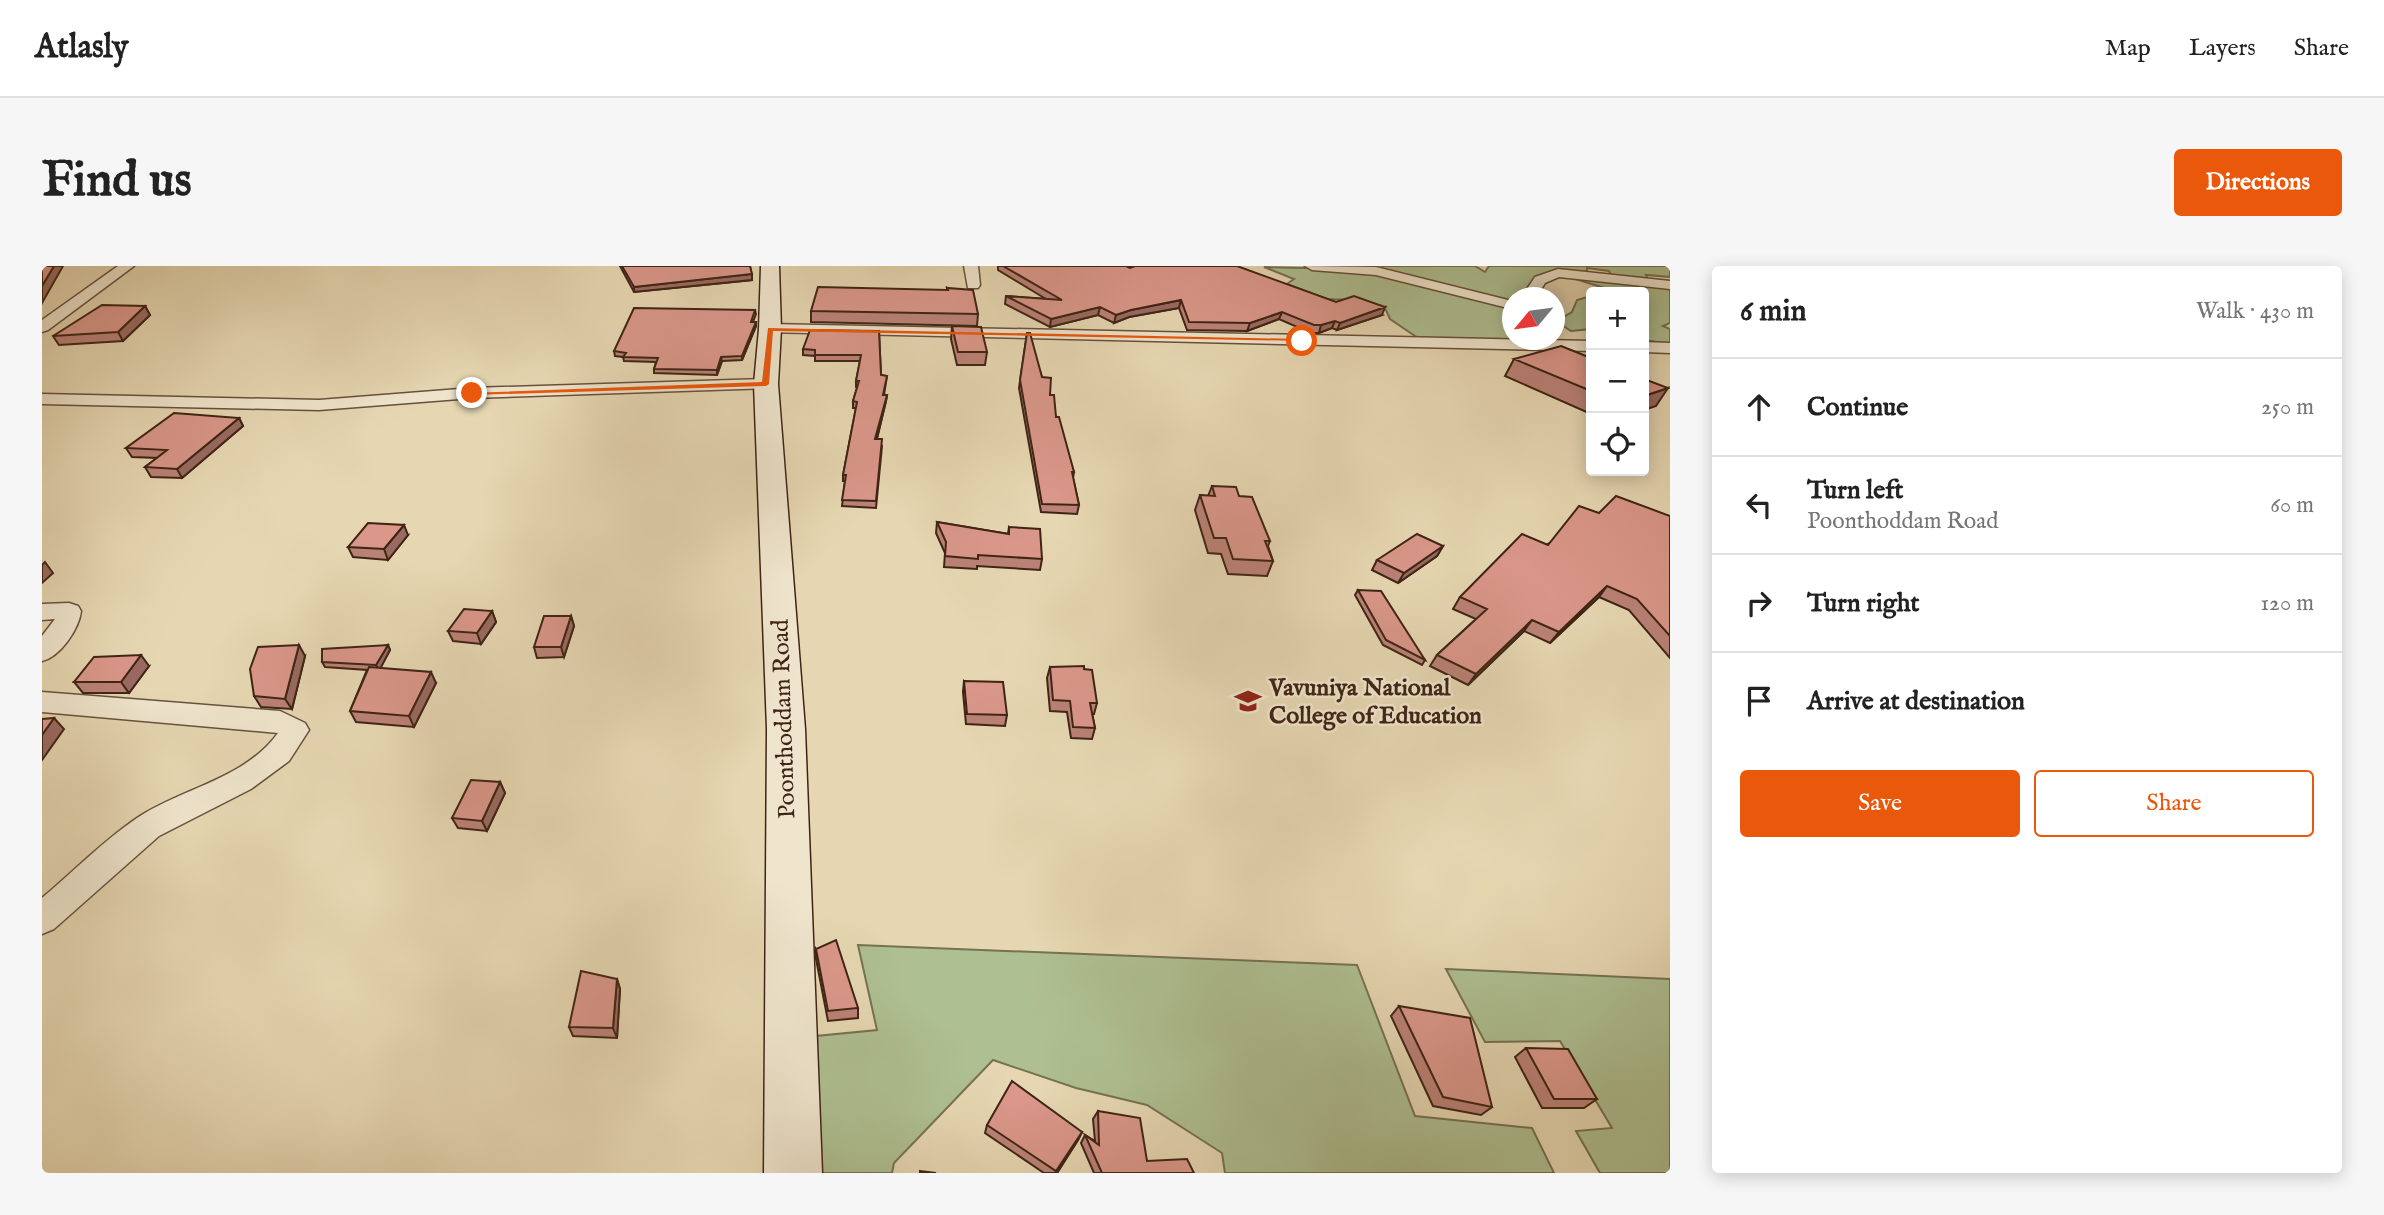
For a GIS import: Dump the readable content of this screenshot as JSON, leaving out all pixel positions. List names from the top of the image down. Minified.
{"streets":{"street":["Poonthoddam Road"]},"places":{"school or university":["Vavuniya National College of Education"]},"north":"bottom left","page":{"header":"Atlasly","nav":["Map","Layers","Share"],"buttons":["Directions",["Save","Share"]],"title":"Find us","heading":["6 min","Walk · 430 m"],"map_buttons":["+","−"],"list":[["Continue","250 m"],["Turn left","Poonthoddam Road","60 m"],["Turn right","120 m"],"Arrive at destination"]}}
